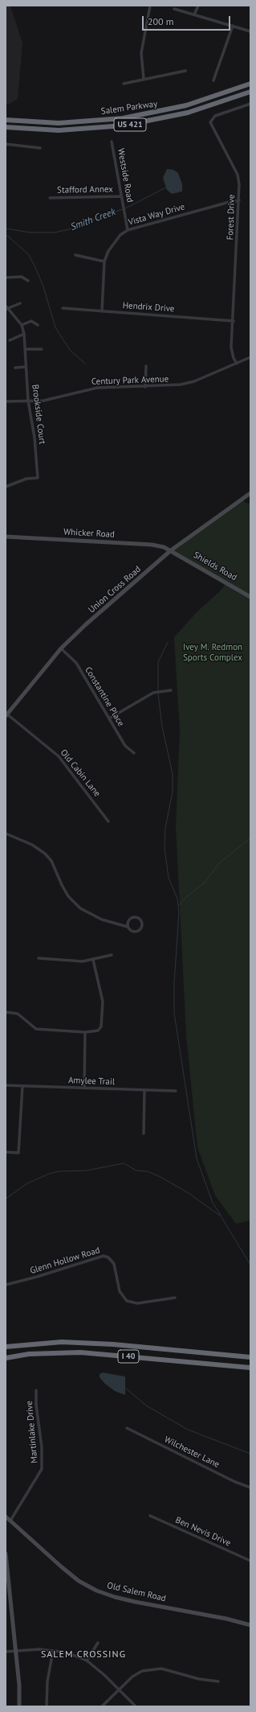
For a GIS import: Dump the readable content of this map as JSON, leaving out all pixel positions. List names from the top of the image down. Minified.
{"streets":{"highway":["Salem Parkway","US 421","I 40"],"street":["Westside Road","Stafford Annex","Vista Way Drive","Forest Drive","Hendrix Drive","Century Park Avenue","Brookside Court","Whicker Road","Shields Road","Union Cross Road","Constantine Place","Old Cabin Lane","Amylee Trail","Glenn Hollow Road","Martinlake Drive","Wilchester Lane","Ben Nevis Drive","Old Salem Road"]},"crossings":[["Westside Road","Stafford Annex"],["Westside Road","Vista Way Drive"],["Vista Way Drive","Forest Drive"],["Vista Way Drive","Hendrix Drive"],["Forest Drive","Hendrix Drive"],["Forest Drive","Century Park Avenue"],["Century Park Avenue","Brookside Court"],["Whicker Road","Shields Road"],["Whicker Road","Union Cross Road"],["Shields Road","Union Cross Road"],["Union Cross Road","Constantine Place"],["Union Cross Road","Old Cabin Lane"],["Martinlake Drive","Old Salem Road"]],"districts":["SALEM CROSSING"],"water":["Smith Creek"],"parks":["Ivey M. Redmon Sports Complex"],"scale_bar":"200 m"}
